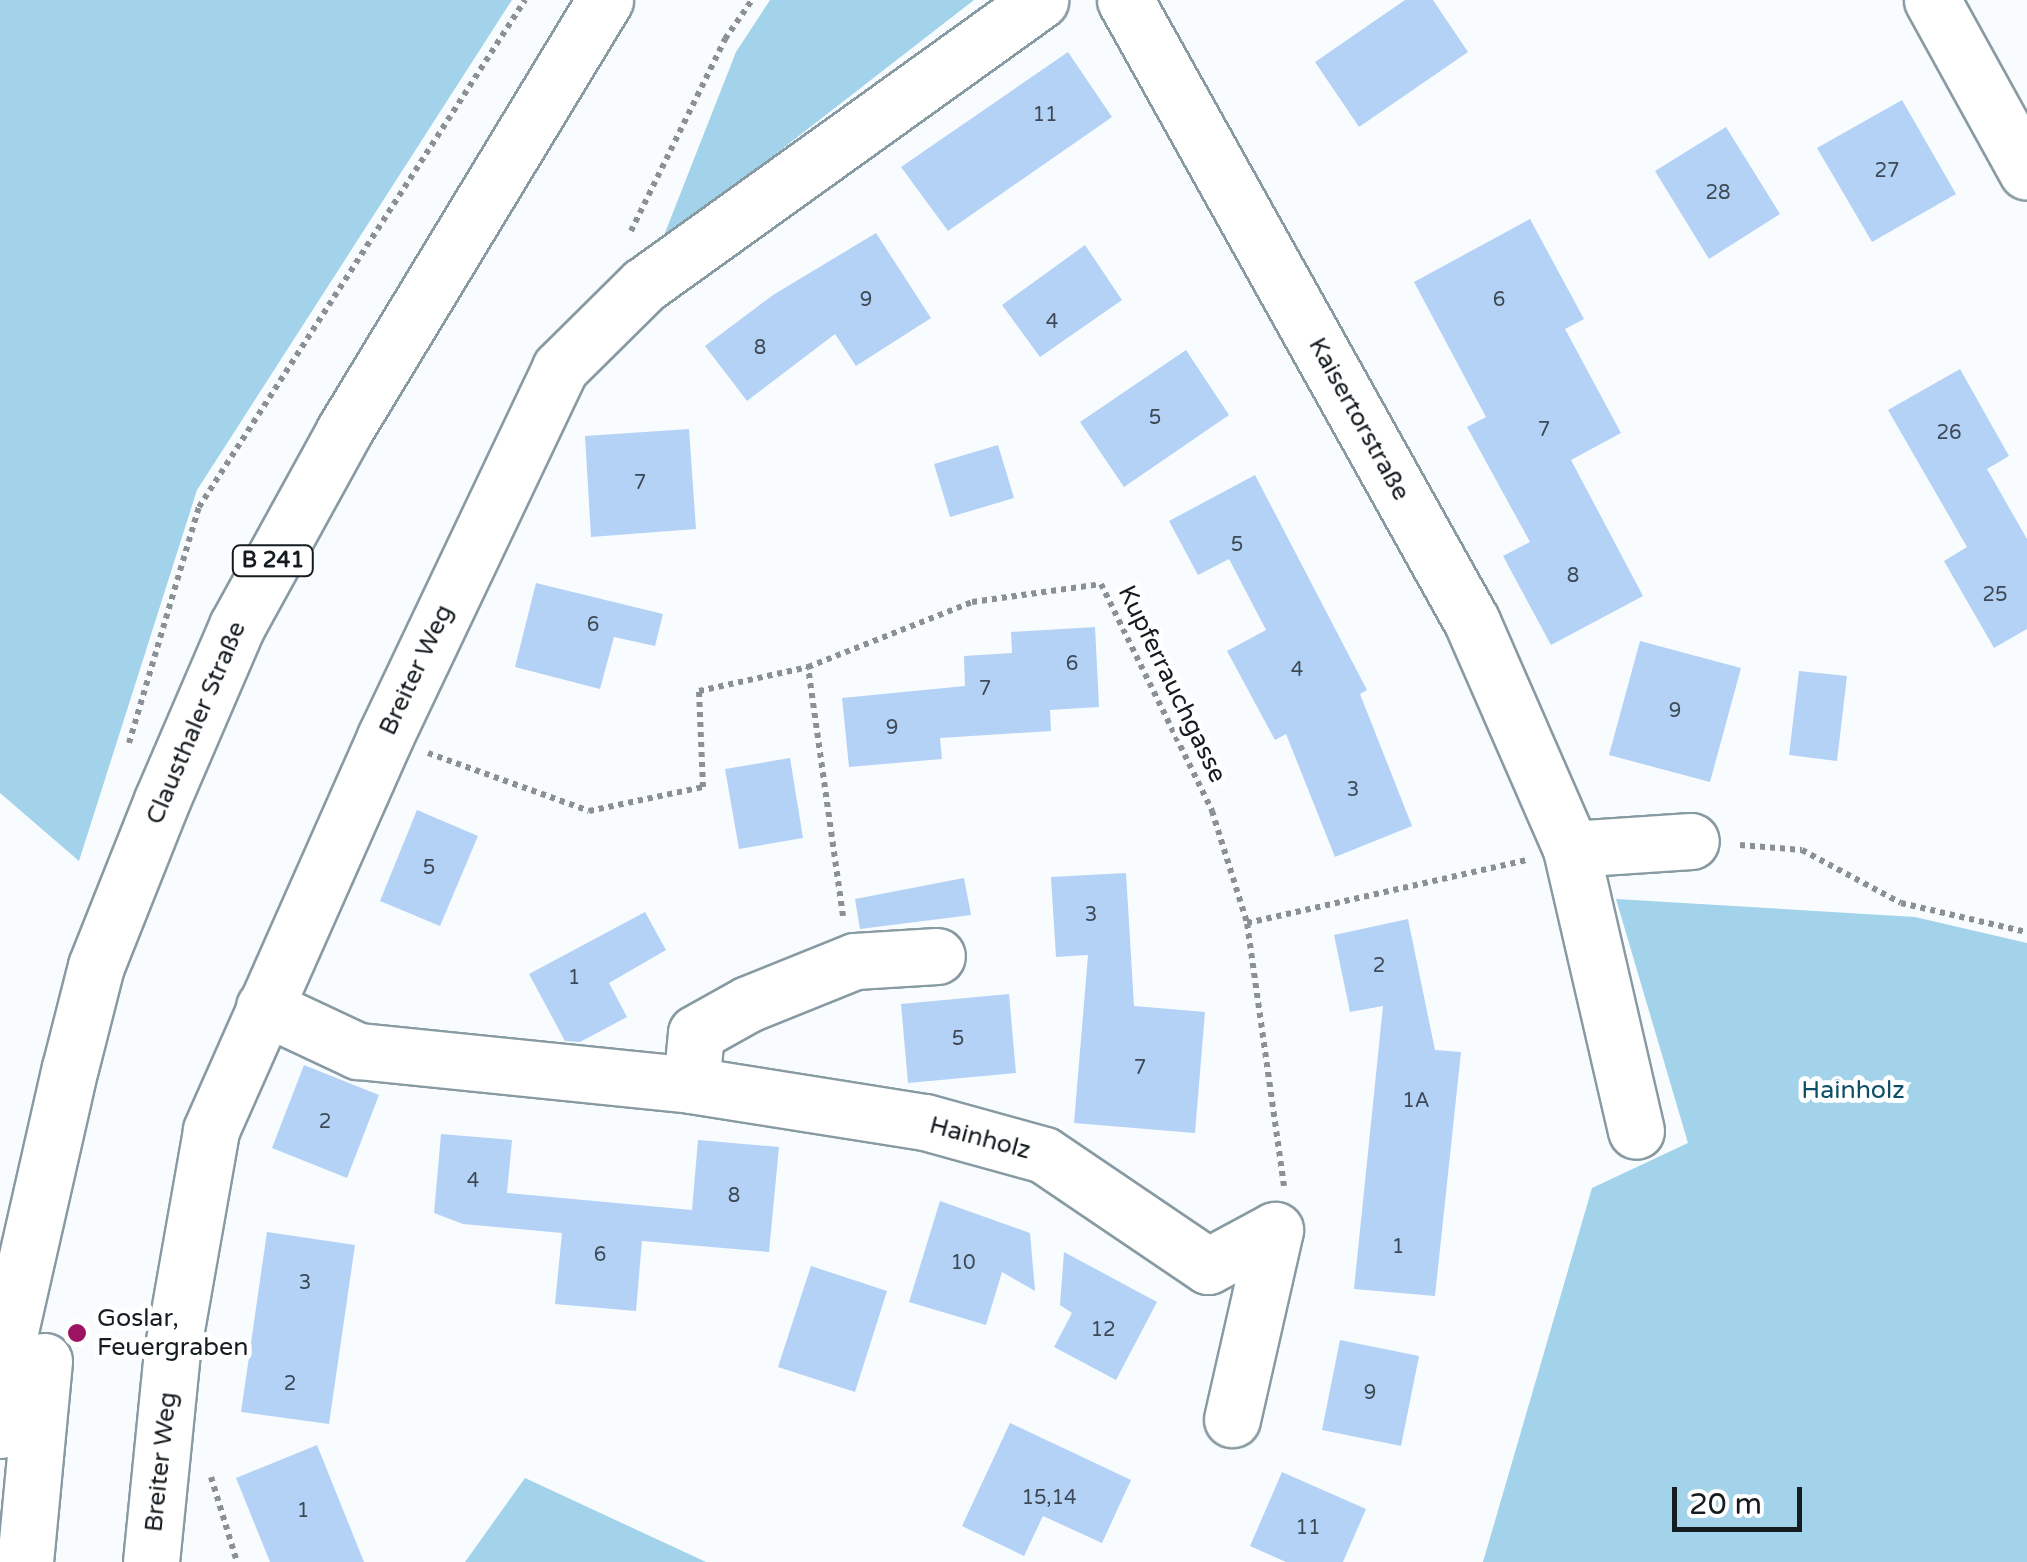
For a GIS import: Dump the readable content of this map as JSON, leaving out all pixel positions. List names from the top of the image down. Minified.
{"streets":{"street":["Kaisertorstraße","B 241","Breiter Weg","Clausthaler Straße","Hainholz"],"path":["Kupferrauchgasse"]},"crossings":[["Breiter Weg","Kupferrauchgasse"],["Breiter Weg","Hainholz"]],"parks":["Hainholz"],"places":["Goslar, Feuergraben"],"house_numbers":["11","27","28","9","6","4","8","5","7","26","7","5","8","25","6","6","4","7","9","9","3","5","3","2","1","5","7","1A","2","4","8","1","6","10","3","12","2","9","15,14","1","11"],"scale_bar":"20 m"}
